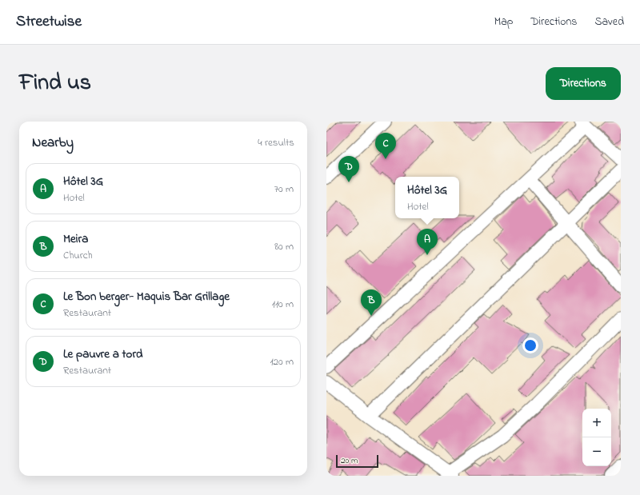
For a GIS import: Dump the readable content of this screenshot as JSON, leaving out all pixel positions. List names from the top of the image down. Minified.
{"scale_bar":"20 m","page":{"header":"Streetwise","nav":["Map","Directions","Saved"],"title":"Find us","buttons":"Directions","heading":["Nearby","4 results"],"pins":["C","D","A","B"],"list":[{"mark":"A","name":"Hôtel 3G","note":"Hotel","value":"70 m"},{"mark":"B","name":"Meira","note":"Church","value":"80 m"},{"mark":"C","name":"Le Bon berger- Maquis Bar Grillage","note":"Restaurant","value":"110 m"},{"mark":"D","name":"Le pauvre a tord","note":"Restaurant","value":"120 m"}],"popup":["Hôtel 3G","Hotel"],"map_buttons":["+","−"],"scale":"20 m"}}
